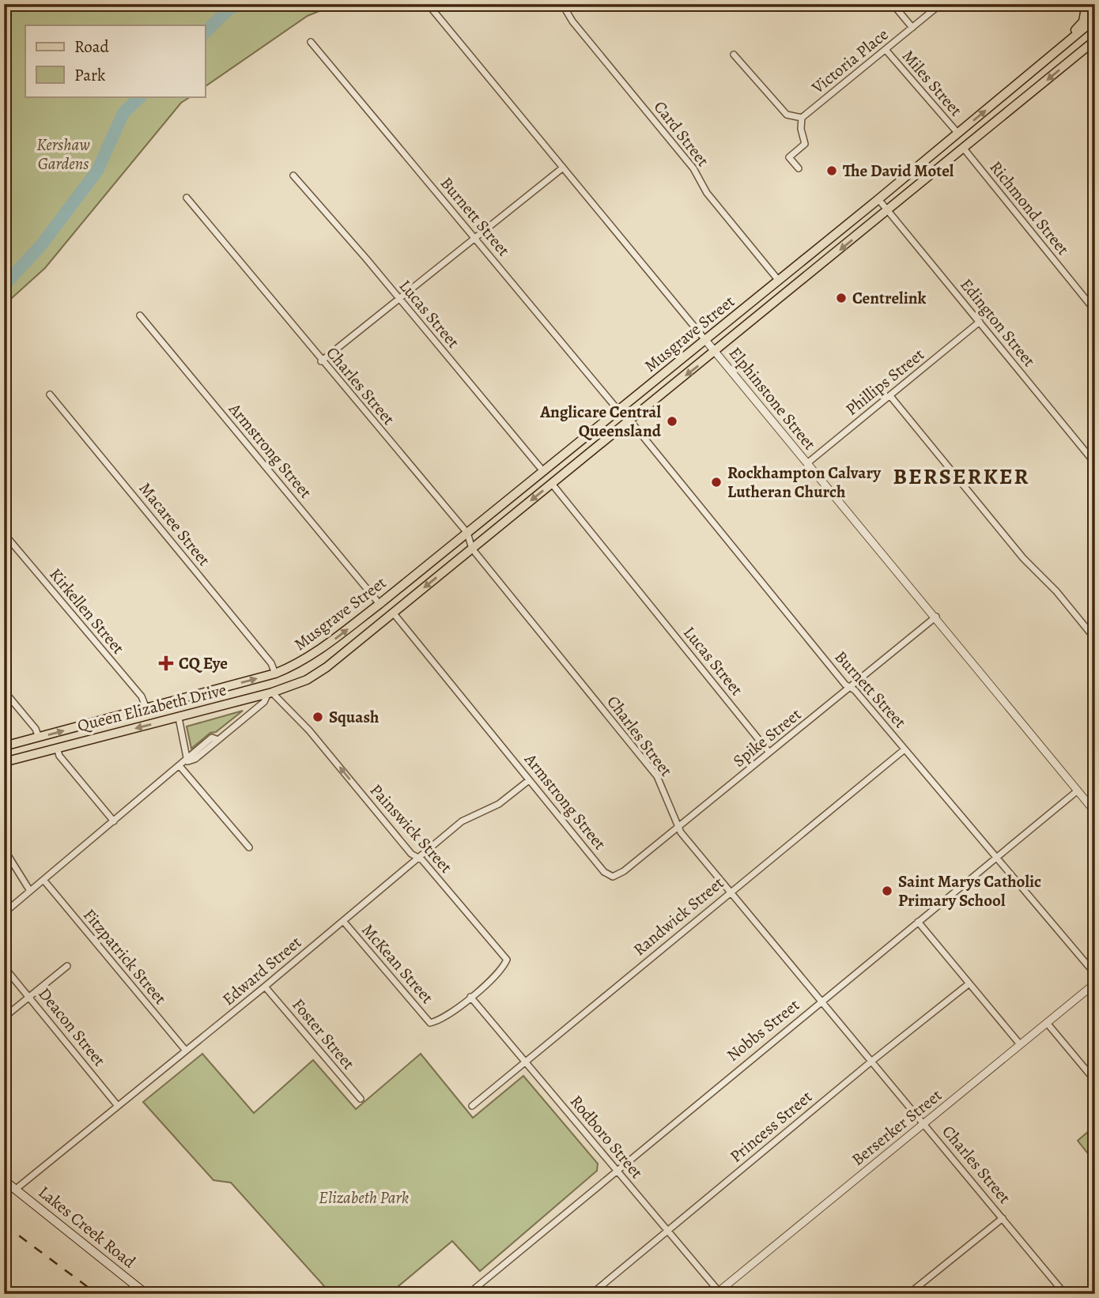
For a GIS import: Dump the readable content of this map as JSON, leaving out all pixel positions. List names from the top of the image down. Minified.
{"streets":{"main road":["Musgrave Street","Queen Elizabeth Drive","Lakes Creek Road"],"street":["Victoria Place","Miles Street","Card Street","Richmond Street","Burnett Street","Lucas Street","Edington Street","Phillips Street","Charles Street","Elphinstone Street","Armstrong Street","Macaree Street","Kirkellen Street","Spike Street","Painswick Street","Randwick Street","Fitzpatrick Street","McKean Street","Edward Street","Deacon Street","Nobbs Street","Foster Street","Princess Street","Berserker Street","Rodboro Street"]},"crossings":[["Victoria Place","Miles Street"],["Miles Street","Musgrave Street"],["Card Street","Musgrave Street"],["Richmond Street","Musgrave Street"],["Burnett Street","Musgrave Street"],["Burnett Street","Spike Street"],["Burnett Street","Randwick Street"],["Burnett Street","Nobbs Street"],["Lucas Street","Musgrave Street"],["Lucas Street","Spike Street"],["Edington Street","Musgrave Street"],["Edington Street","Phillips Street"],["Musgrave Street","Charles Street"],["Musgrave Street","Elphinstone Street"],["Musgrave Street","Armstrong Street"],["Musgrave Street","Queen Elizabeth Drive"],["Phillips Street","Elphinstone Street"],["Charles Street","Spike Street"],["Charles Street","Randwick Street"],["Charles Street","Nobbs Street"],["Charles Street","Princess Street"],["Charles Street","Berserker Street"],["Elphinstone Street","Spike Street"],["Elphinstone Street","Nobbs Street"],["Armstrong Street","Spike Street"],["Armstrong Street","Edward Street"],["Macaree Street","Queen Elizabeth Drive"],["Kirkellen Street","Queen Elizabeth Drive"],["Queen Elizabeth Drive","Painswick Street"],["Painswick Street","McKean Street"],["Painswick Street","Edward Street"],["Randwick Street","Rodboro Street"],["Fitzpatrick Street","Edward Street"],["McKean Street","Edward Street"],["McKean Street","Rodboro Street"],["Edward Street","Deacon Street"],["Edward Street","Foster Street"],["Edward Street","Lakes Creek Road"],["Nobbs Street","Rodboro Street"],["Princess Street","Rodboro Street"],["Berserker Street","Rodboro Street"]],"one_way":["Painswick Street"],"districts":["BERSERKER"],"parks":["Kershaw Gardens","Elizabeth Park"],"places":{"other":["The David Motel","Centrelink","Anglicare Central Queensland","Rockhampton Calvary Lutheran Church","Squash","Saint Marys Catholic Primary School"],"health":["CQ Eye"]},"legend":["Road","Park"]}
